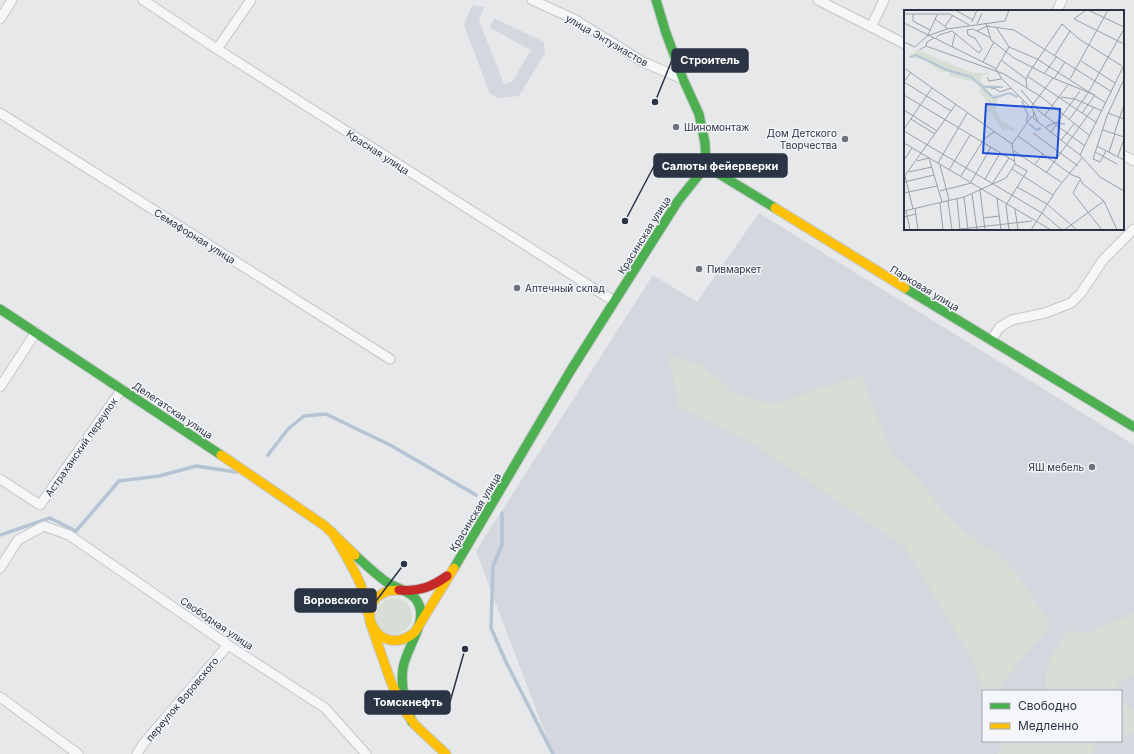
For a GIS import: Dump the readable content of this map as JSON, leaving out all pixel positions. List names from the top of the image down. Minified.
{"streets":{"main road":["Красинская улица","Парковая улица","Делегатская улица"],"street":["улица Энтузиастов","Красная улица","Семафорная улица","Астраханский переулок","Свободная улица","переулок Воровского"]},"crossings":[["Красная улица","Красинская улица"],["Красинская улица","Парковая улица"],["Красинская улица","Делегатская улица"],["Делегатская улица","Астраханский переулок"],["Свободная улица","переулок Воровского"]],"places":["Строитель","Шиномонтаж","Дом Детского Творчества","Салюты фейерверки","Пивмаркет","Аптечный склад","ЯШ мебель","Воровского","Томскнефть"],"legend":["Свободно","Медленно"]}
